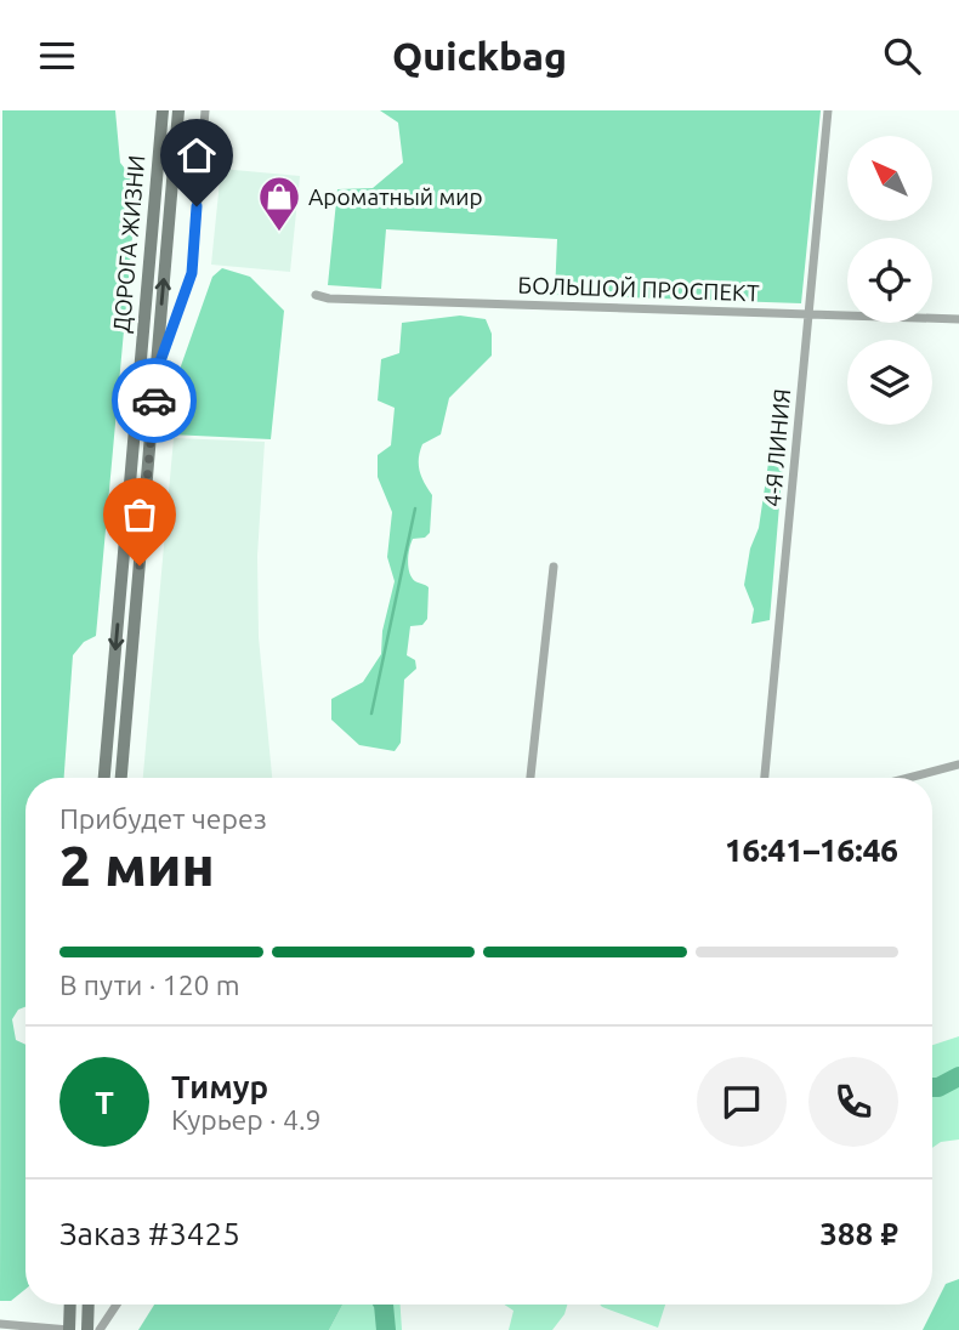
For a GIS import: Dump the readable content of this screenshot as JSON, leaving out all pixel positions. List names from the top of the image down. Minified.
{"streets":{"main road":["ДОРОГА ЖИЗНИ"],"street":["БОЛЬШОЙ ПРОСПЕКТ","4-Я ЛИНИЯ"]},"crossings":[["БОЛЬШОЙ ПРОСПЕКТ","4-Я ЛИНИЯ"]],"places":{"shop":["Ароматный мир"]},"north":"top left","page":{"header":"Quickbag","heading":["2 мин","Прибудет через","16:41–16:46"],"panel":["Тимур","Курьер · 4.9","Заказ #3425","388 ₽"],"bar":"В пути · 120 m","round":"Т"}}
